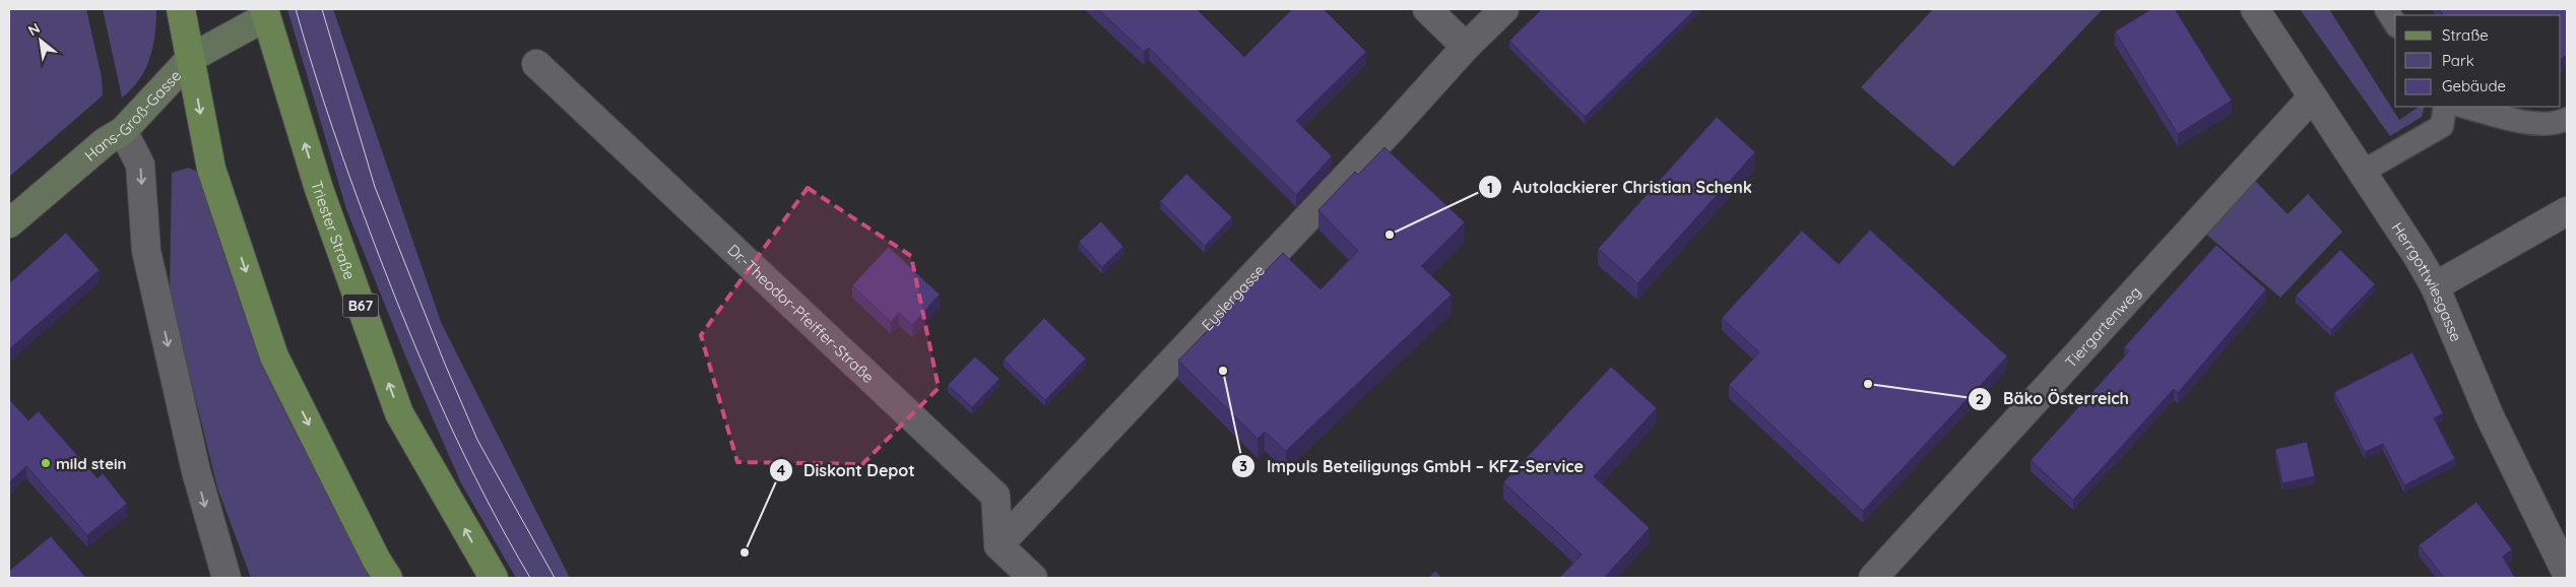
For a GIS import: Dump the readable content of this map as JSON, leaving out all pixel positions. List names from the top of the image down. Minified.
{"streets":{"main road":["Triester Straße","B67"],"street":["Hans-Groß-Gasse","Herrgottwiesgasse","Eyslergasse","Dr.-Theodor-Pfeiffer-Straße","Tiergartenweg"]},"crossings":[["Hans-Groß-Gasse","Triester Straße"],["Herrgottwiesgasse","Tiergartenweg"],["Eyslergasse","Dr.-Theodor-Pfeiffer-Straße"]],"places":["Autolackierer Christian Schenk","Impuls Beteiligungs GmbH – KFZ-Service","Bäko Österreich","mild stein","Diskont Depot"],"legend":["Straße","Park","Gebäude"],"north":"top left"}
